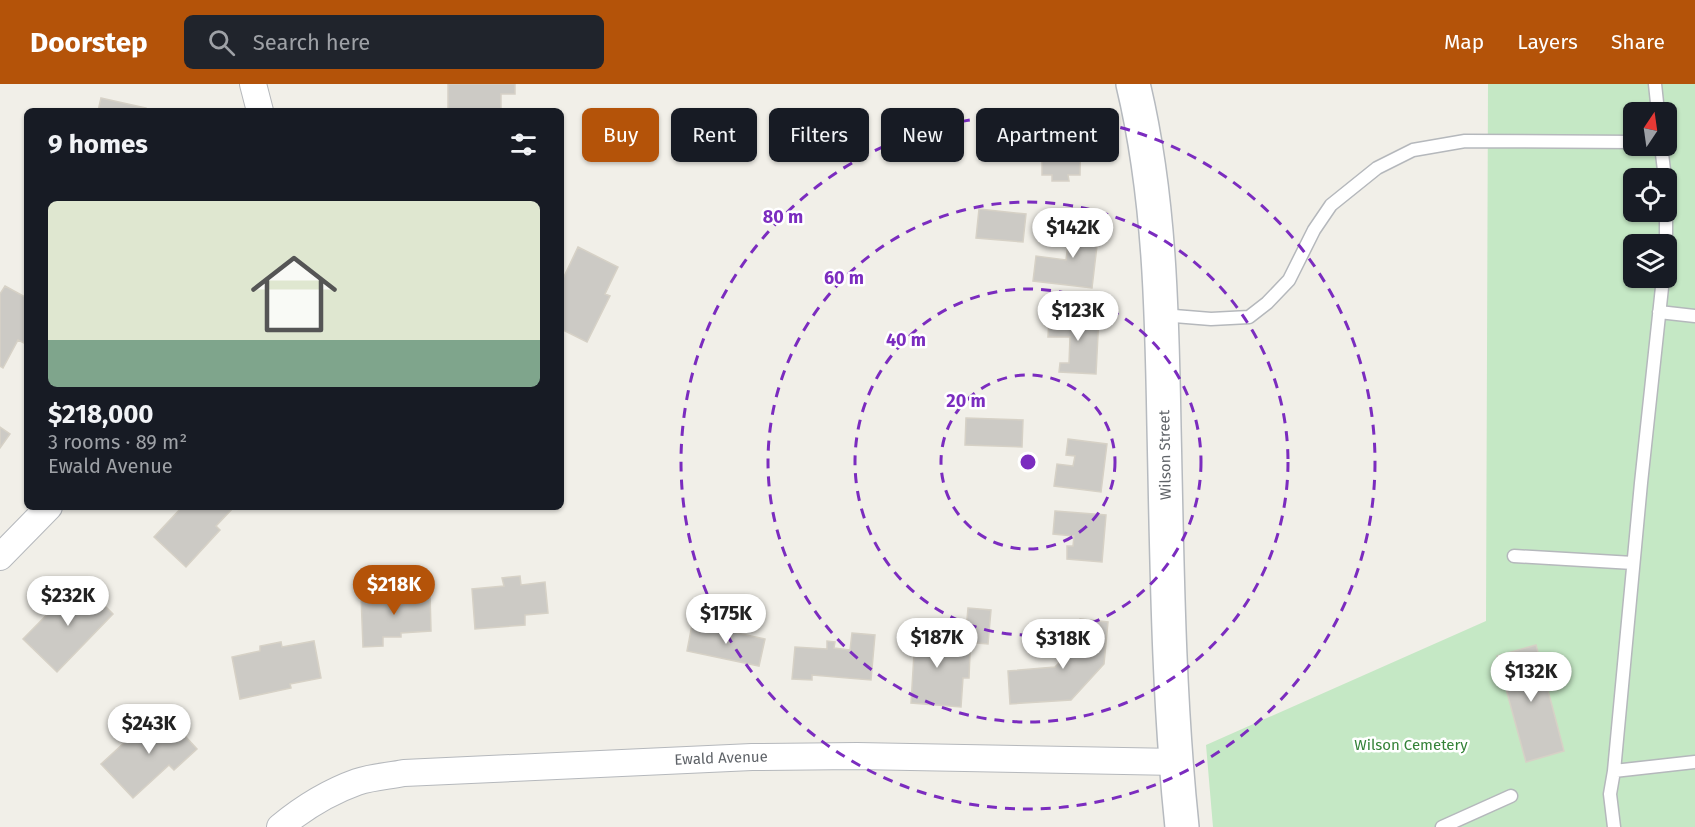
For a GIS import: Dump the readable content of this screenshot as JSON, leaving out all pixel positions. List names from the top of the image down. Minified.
{"streets":{"street":["Wilson Street","Ewald Avenue"]},"crossings":[["Wilson Street","Ewald Avenue"]],"parks":["Wilson Cemetery"],"north":"top","page":{"header":"Doorstep","search":"Search here","nav":["Map","Layers","Share"],"chip":["Buy","Rent","Filters","New","Apartment"],"heading":"9 homes","list":[{"name":"$218,000","note":"3 rooms · 89 m² · Ewald Avenue"}],"price":["$142K","$123K","$218K","$232K","$175K","$187K","$318K","$132K","$243K"]},"rings":["80 m","60 m","40 m","20 m"]}
